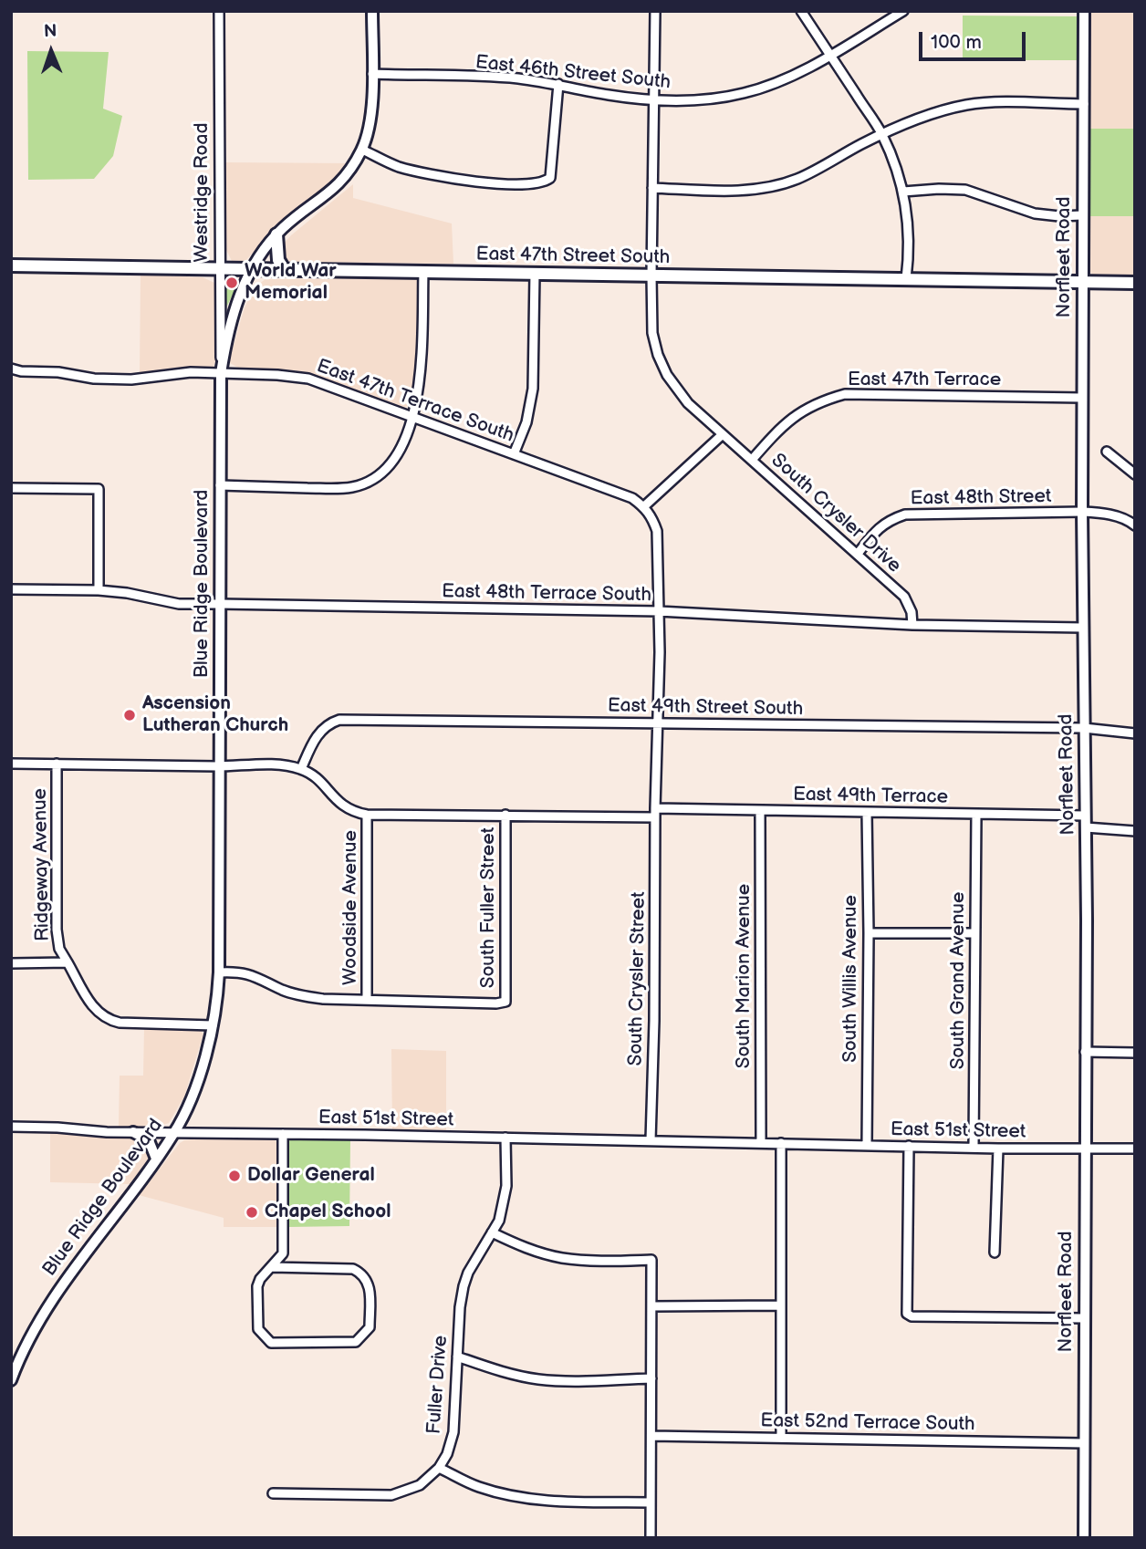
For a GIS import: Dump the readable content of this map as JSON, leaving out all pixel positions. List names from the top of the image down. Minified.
{"streets":{"main road":["East 47th Street South"],"street":["East 46th Street South","Westridge Road","Norfleet Road","East 47th Terrace","East 47th Terrace South","East 48th Street","South Crysler Drive","Blue Ridge Boulevard","East 48th Terrace South","East 49th Street South","East 49th Terrace","Ridgeway Avenue","Woodside Avenue","South Fuller Street","South Marion Avenue","South Crysler Street","South Willis Avenue","South Grand Avenue","East 51st Street","Fuller Drive","East 52nd Terrace South"]},"crossings":[["East 46th Street South","South Crysler Drive"],["East 46th Street South","Blue Ridge Boulevard"],["Westridge Road","East 47th Street South"],["Westridge Road","East 47th Terrace South"],["Westridge Road","Blue Ridge Boulevard"],["East 47th Street South","Norfleet Road"],["East 47th Street South","South Crysler Drive"],["East 47th Street South","Blue Ridge Boulevard"],["Norfleet Road","East 47th Terrace"],["Norfleet Road","East 48th Street"],["Norfleet Road","East 48th Terrace South"],["Norfleet Road","East 49th Street South"],["Norfleet Road","East 49th Terrace"],["Norfleet Road","East 51st Street"],["Norfleet Road","East 52nd Terrace South"],["East 47th Terrace","South Crysler Drive"],["East 47th Terrace South","Blue Ridge Boulevard"],["East 47th Terrace South","South Crysler Street"],["East 48th Street","South Crysler Drive"],["South Crysler Drive","East 48th Terrace South"],["Blue Ridge Boulevard","East 48th Terrace South"],["Blue Ridge Boulevard","Ridgeway Avenue"],["Blue Ridge Boulevard","East 51st Street"],["East 48th Terrace South","South Crysler Street"],["East 49th Street South","East 49th Terrace"],["East 49th Street South","South Crysler Street"],["East 49th Terrace","Woodside Avenue"],["East 49th Terrace","South Fuller Street"],["East 49th Terrace","South Marion Avenue"],["East 49th Terrace","South Crysler Street"],["East 49th Terrace","South Willis Avenue"],["East 49th Terrace","South Grand Avenue"],["Woodside Avenue","South Fuller Street"],["South Marion Avenue","East 51st Street"],["South Crysler Street","East 51st Street"],["South Willis Avenue","East 51st Street"],["South Grand Avenue","East 51st Street"],["East 51st Street","Fuller Drive"]],"places":["World War Memorial","Ascension Lutheran Church","Dollar General","Chapel School"],"scale_bar":"100 m","north":"top"}
